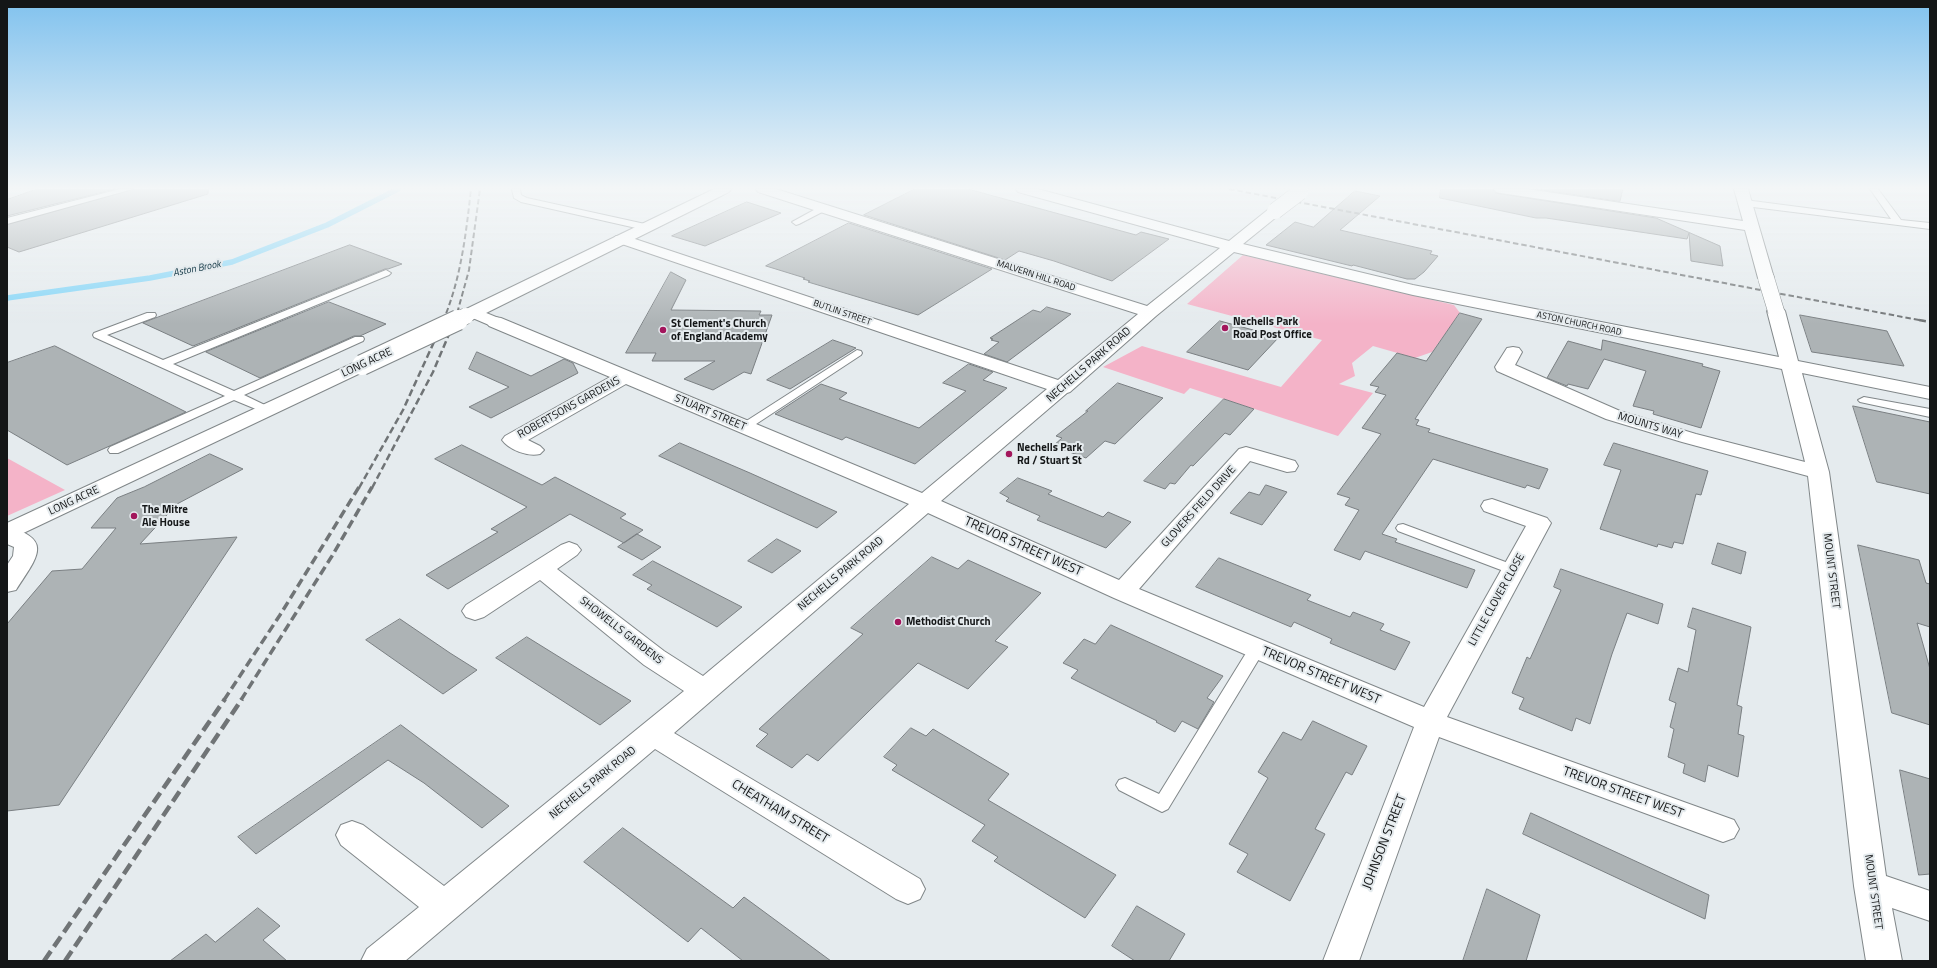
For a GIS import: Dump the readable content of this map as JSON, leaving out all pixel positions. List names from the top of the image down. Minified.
{"streets":{"street":["MALVERN HILL ROAD","BUTLIN STREET","ASTON CHURCH ROAD","LONG ACRE","NECHELLS PARK ROAD","ROBERTSONS GARDENS","STUART STREET","MOUNTS WAY","GLOVERS FIELD DRIVE","TREVOR STREET WEST","MOUNT STREET","LITTLE CLOVER CLOSE","SHOWELLS GARDENS","CHEATHAM STREET","JOHNSON STREET"]},"crossings":[["MALVERN HILL ROAD","NECHELLS PARK ROAD"],["BUTLIN STREET","LONG ACRE"],["BUTLIN STREET","NECHELLS PARK ROAD"],["ASTON CHURCH ROAD","NECHELLS PARK ROAD"],["ASTON CHURCH ROAD","MOUNT STREET"],["NECHELLS PARK ROAD","STUART STREET"],["NECHELLS PARK ROAD","TREVOR STREET WEST"],["NECHELLS PARK ROAD","SHOWELLS GARDENS"],["NECHELLS PARK ROAD","CHEATHAM STREET"],["ROBERTSONS GARDENS","STUART STREET"],["STUART STREET","TREVOR STREET WEST"],["MOUNTS WAY","MOUNT STREET"],["GLOVERS FIELD DRIVE","TREVOR STREET WEST"],["TREVOR STREET WEST","LITTLE CLOVER CLOSE"],["TREVOR STREET WEST","JOHNSON STREET"],["LITTLE CLOVER CLOSE","JOHNSON STREET"]],"water":["Aston Brook"],"places":["Nechells Park Road Post Office","St Clement's Church of England Academy","Nechells Park Rd / Stuart St","The Mitre Ale House","Methodist Church"]}
